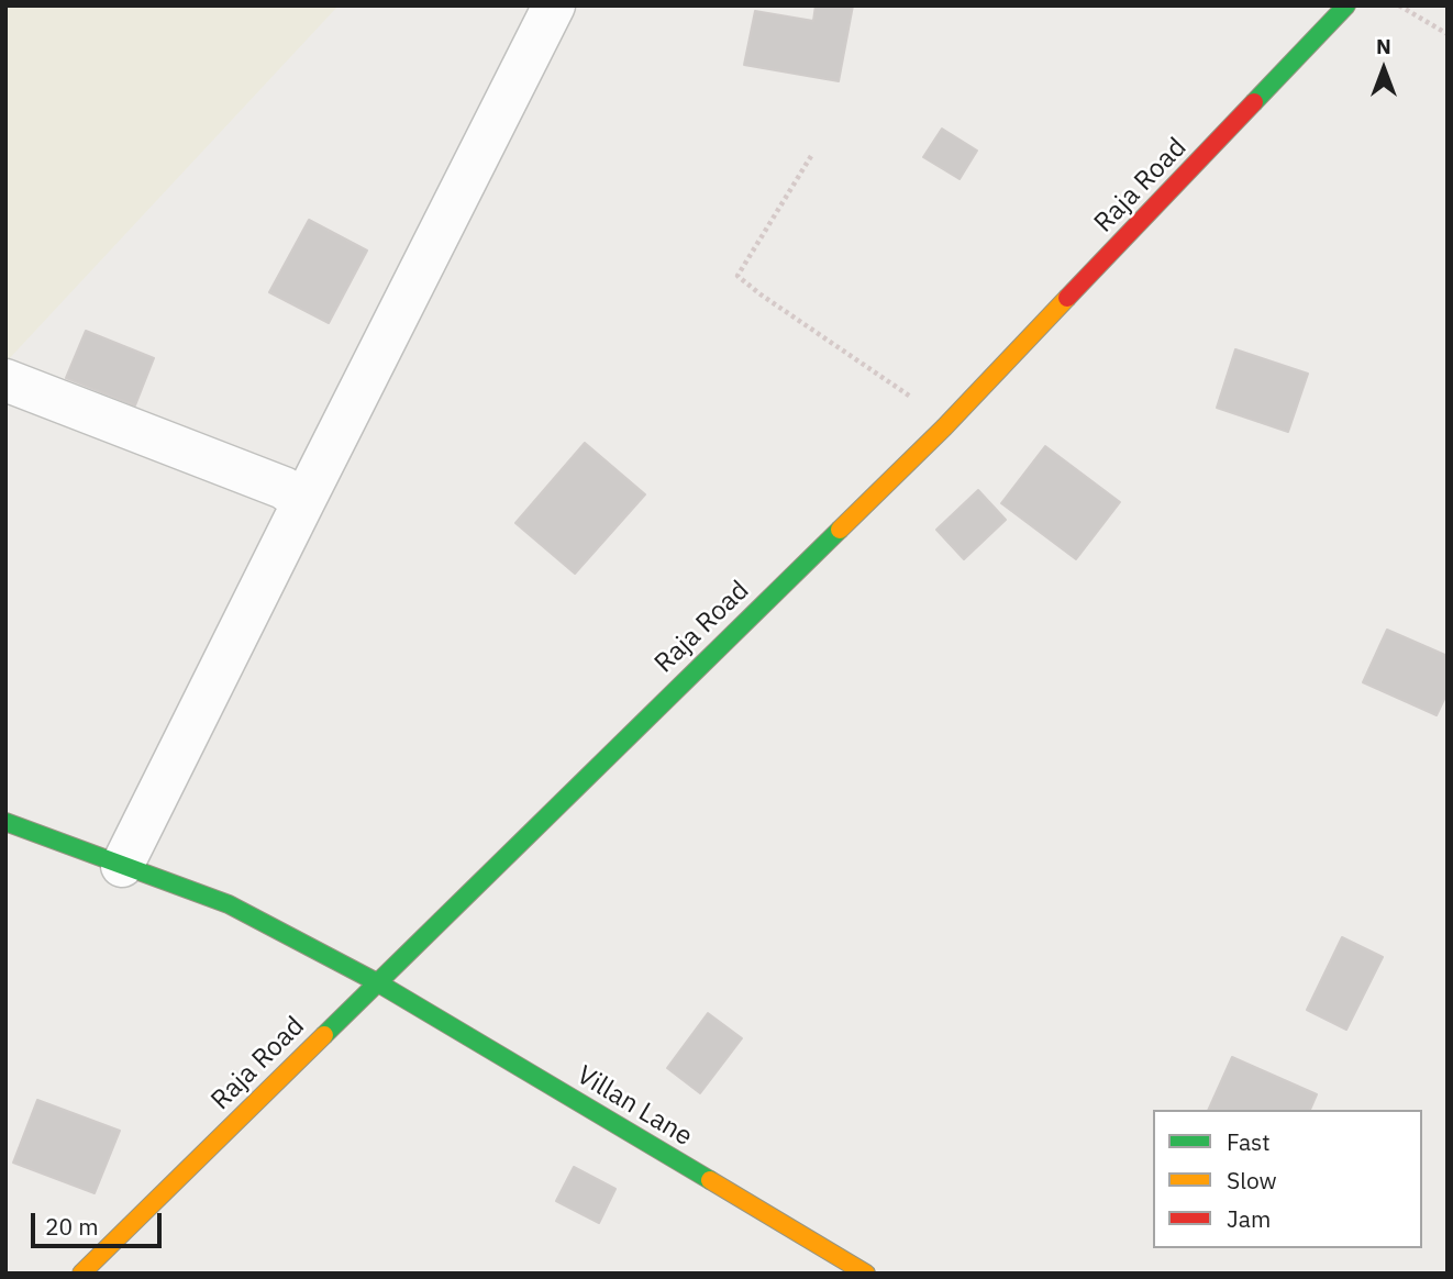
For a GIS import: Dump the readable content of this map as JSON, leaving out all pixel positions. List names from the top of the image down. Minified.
{"streets":{"street":["Raja Road","Villan Lane"]},"crossings":[["Raja Road","Villan Lane"]],"legend":["Fast","Slow","Jam"],"scale_bar":"20 m","north":"top"}
